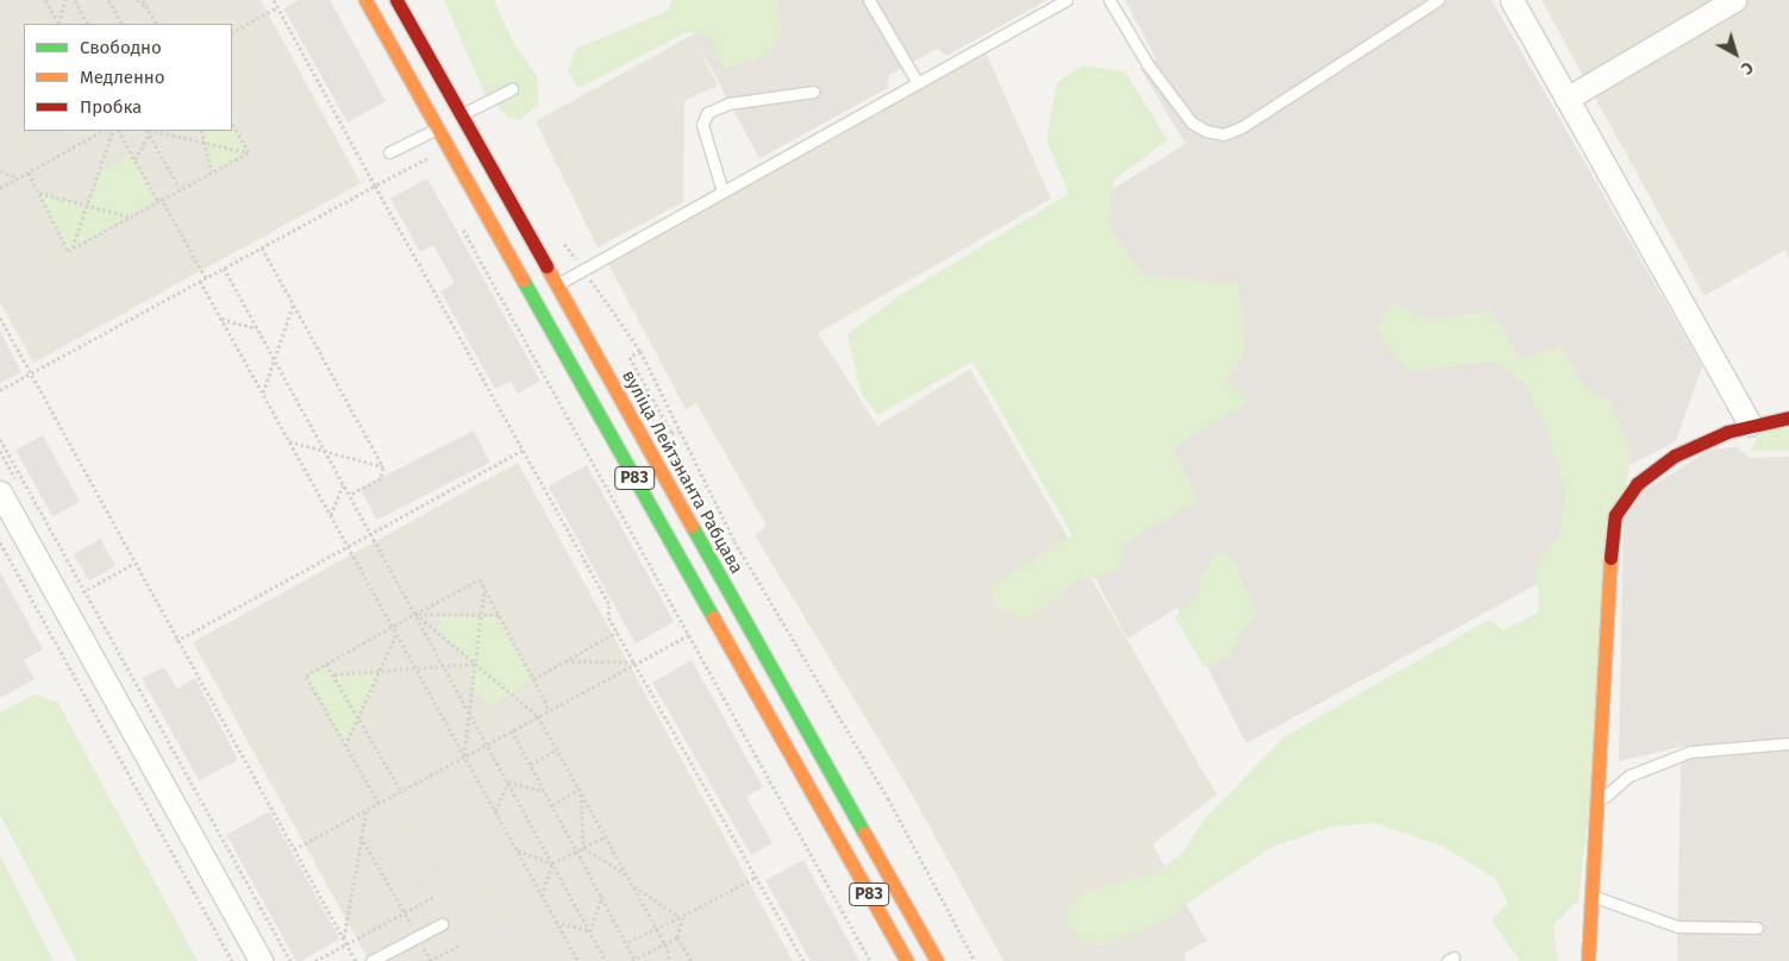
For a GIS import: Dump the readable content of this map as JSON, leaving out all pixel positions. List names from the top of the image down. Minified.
{"streets":{"main road":["вуліца Лейтэнанта Рабцава","Р83"]},"legend":["Свободно","Медленно","Пробка"],"north":"bottom right"}
